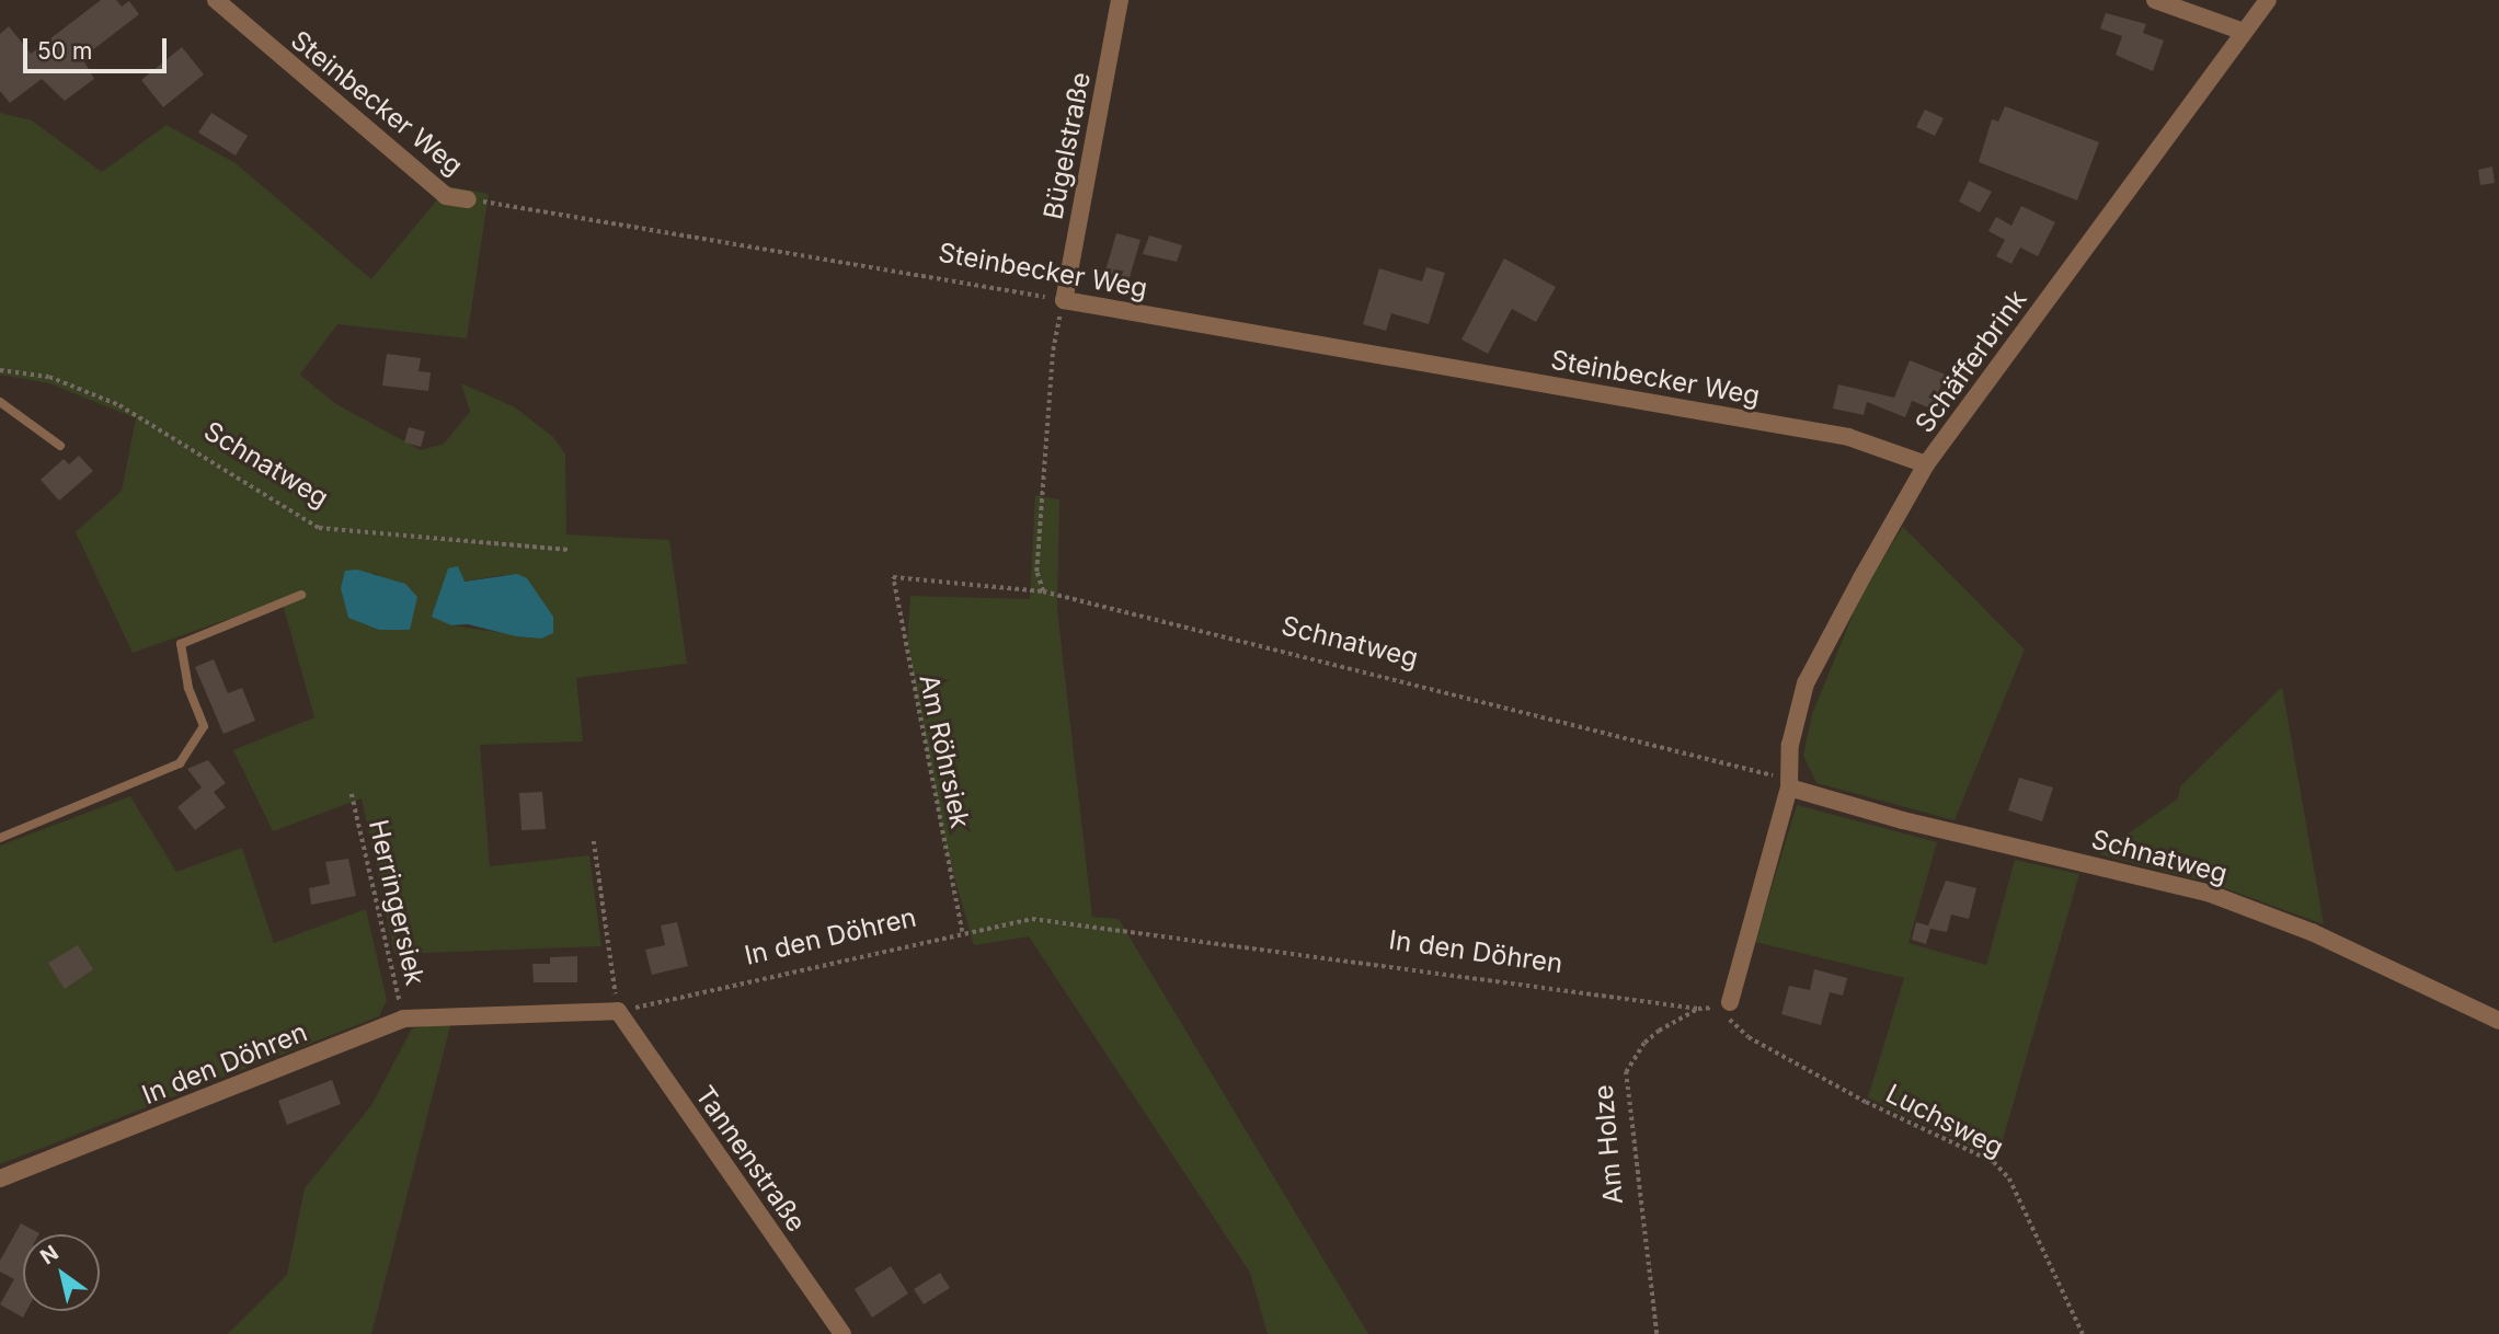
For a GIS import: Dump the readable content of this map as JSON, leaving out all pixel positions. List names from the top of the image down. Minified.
{"streets":{"street":["Steinbecker Weg","Bügelstraße","Schäfferbrink","Schnatweg","In den Döhren","Tannenstraße"],"path":["Am Röhrsiek","Herringersiek","Luchsweg","Am Holze"]},"crossings":[["Steinbecker Weg","Bügelstraße"],["Steinbecker Weg","Schäfferbrink"],["Schäfferbrink","Schnatweg"],["Schnatweg","Am Röhrsiek"],["Am Röhrsiek","In den Döhren"],["Herringersiek","In den Döhren"],["In den Döhren","Am Holze"],["In den Döhren","Tannenstraße"],["Luchsweg","Am Holze"]],"scale_bar":"50 m","north":"top left"}
